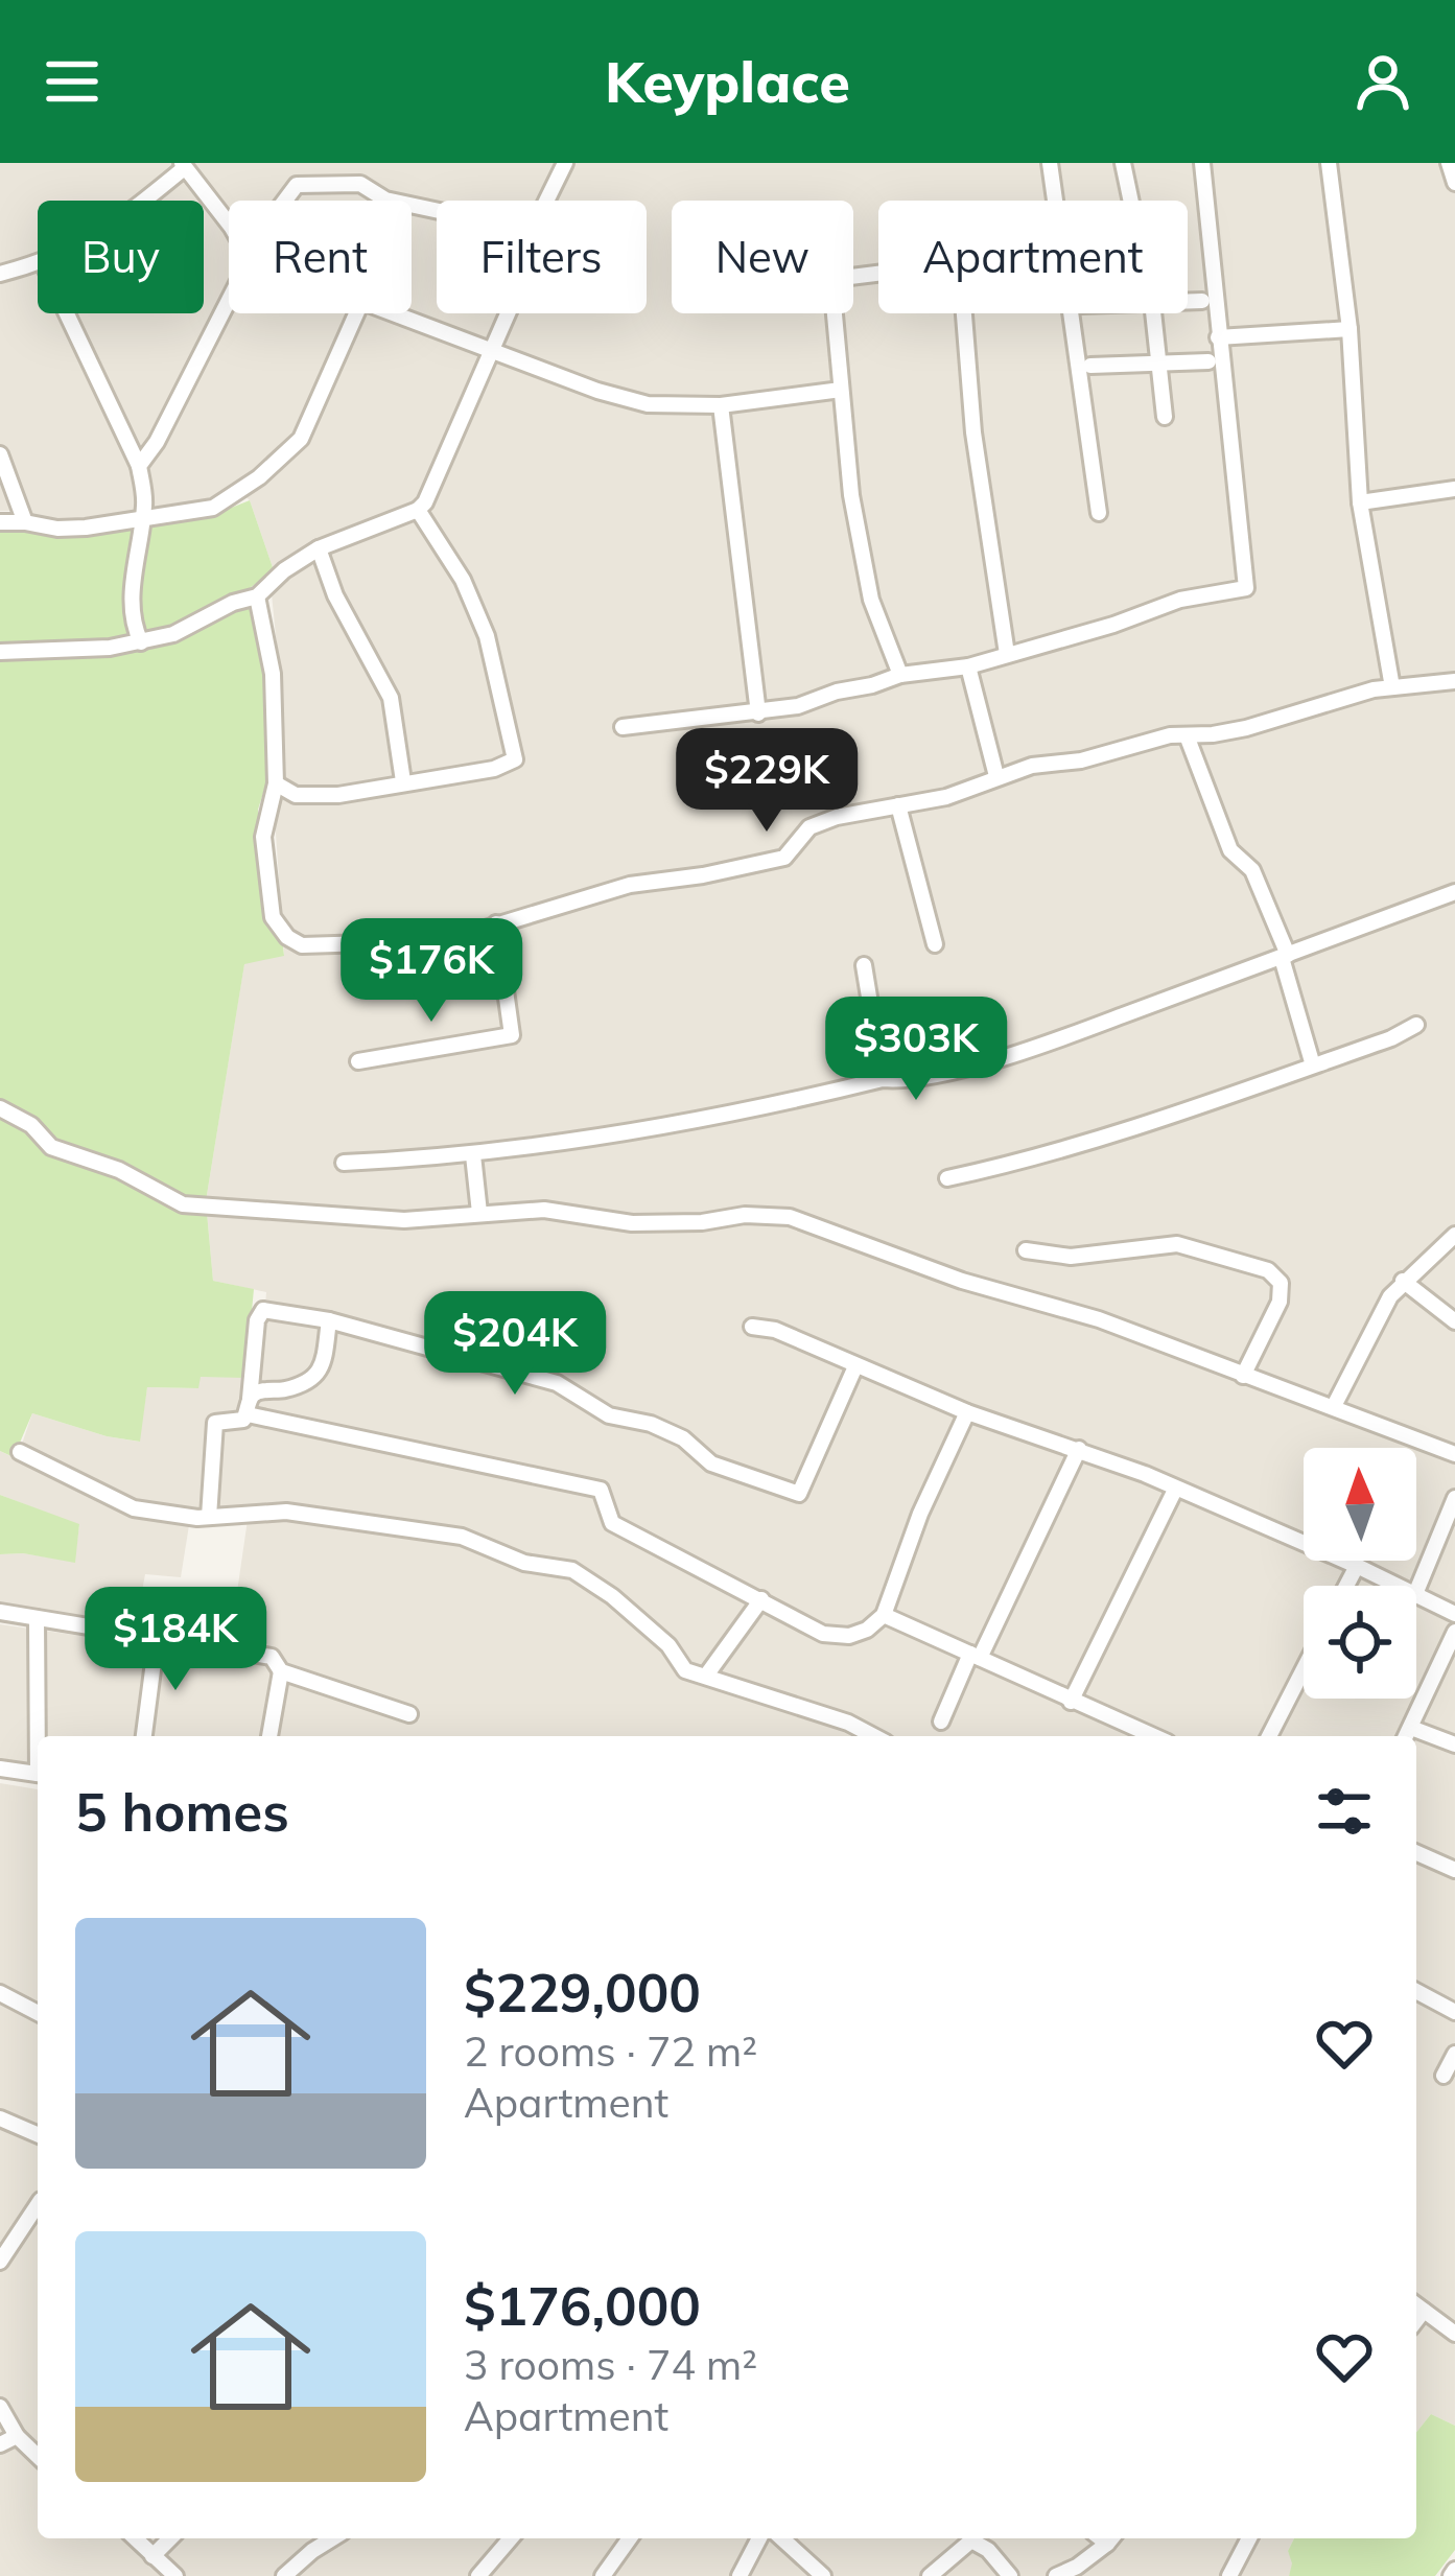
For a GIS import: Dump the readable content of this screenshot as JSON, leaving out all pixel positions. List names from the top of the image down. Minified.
{"north":"top","page":{"header":"Keyplace","chip":["Buy","Rent","Filters","New","Apartment"],"price":["$229K","$176K","$303K","$204K","$184K"],"heading":"5 homes","list":[{"name":"$229,000","note":"2 rooms · 72 m² · Apartment"},{"name":"$176,000","note":"3 rooms · 74 m² · Apartment"}]}}
